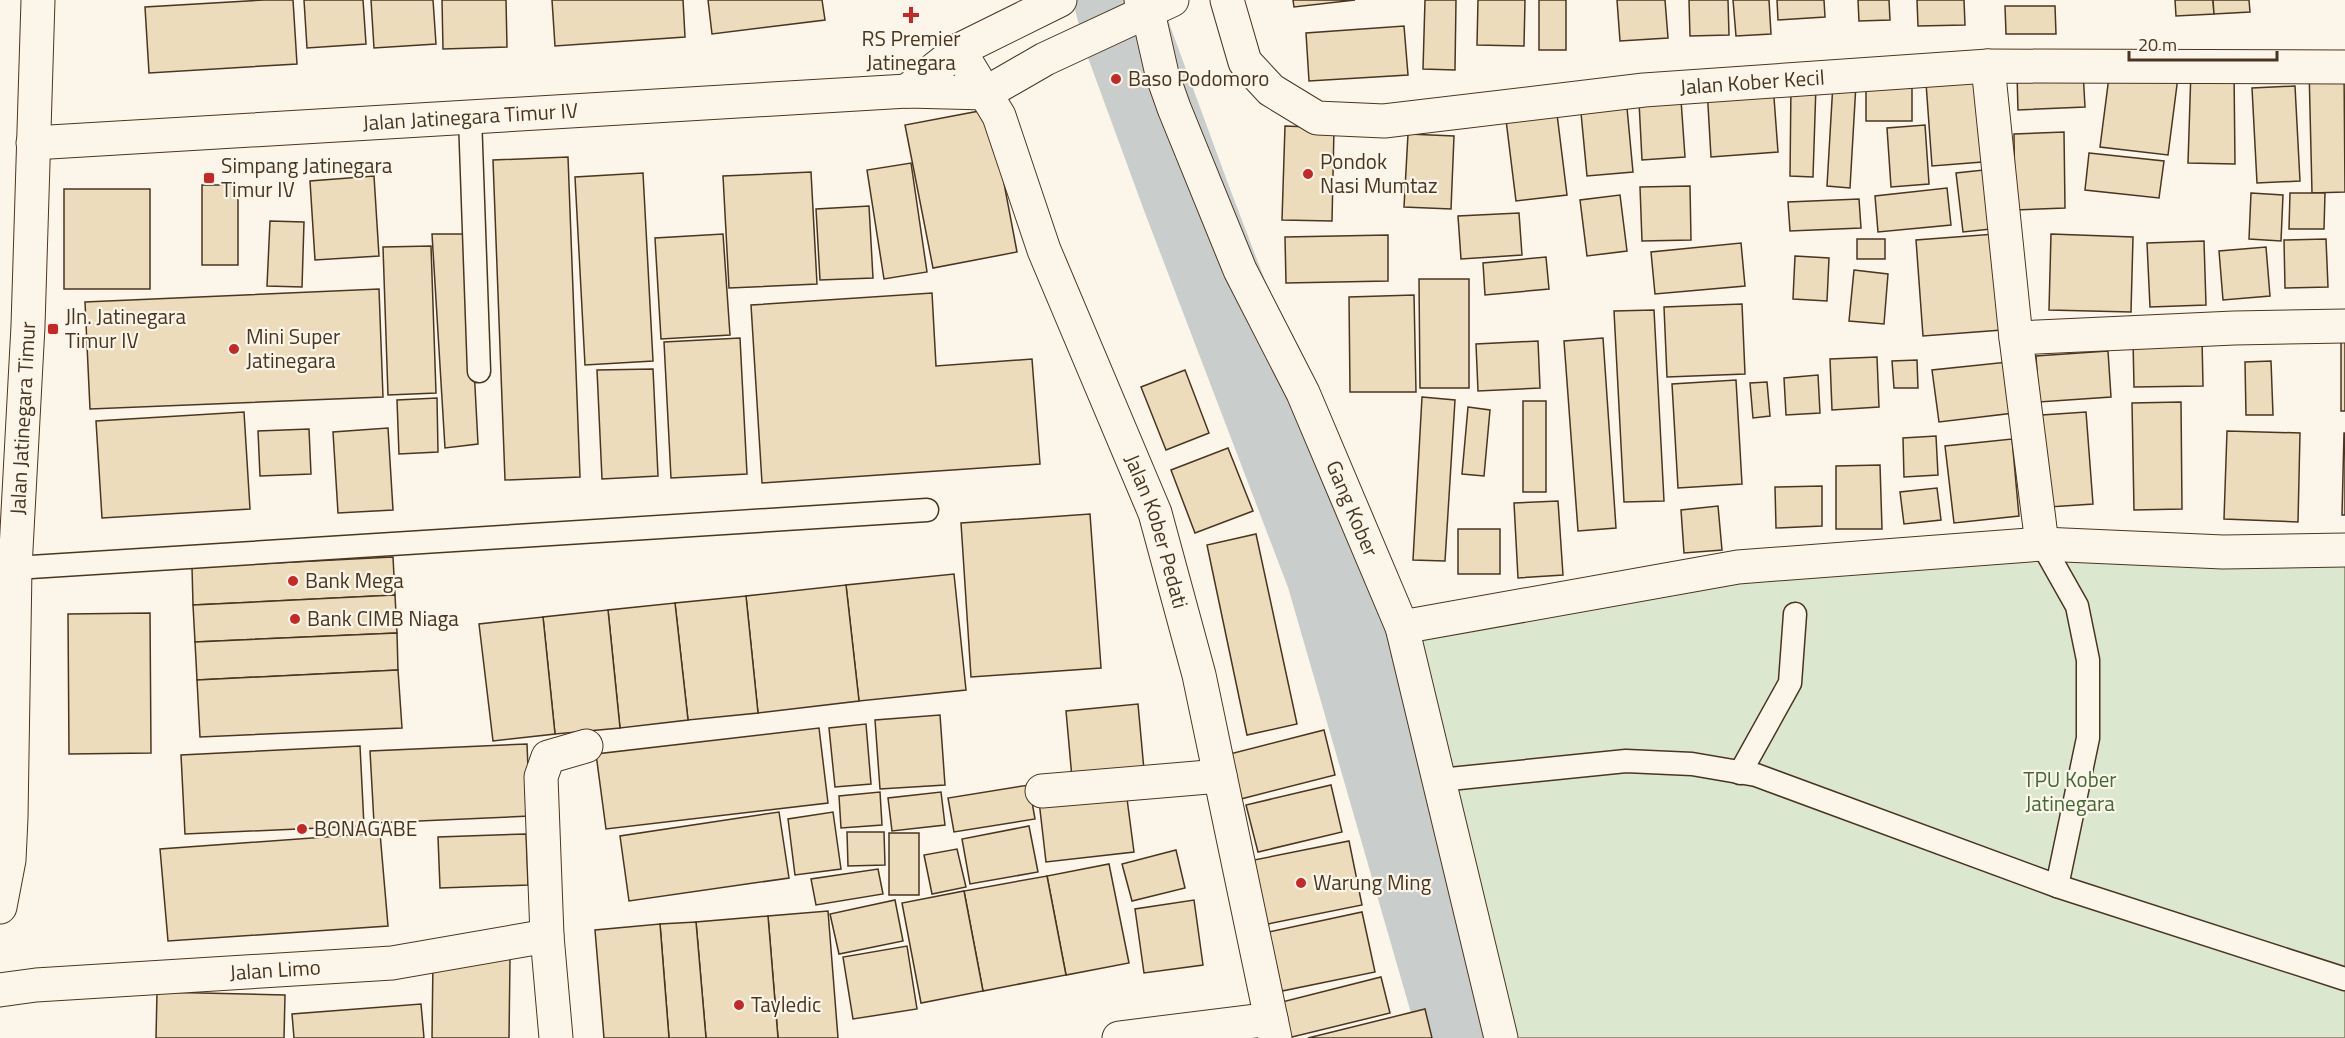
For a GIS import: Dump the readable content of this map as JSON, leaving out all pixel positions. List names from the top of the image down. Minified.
{"streets":{"street":["Jalan Kober Kecil","Jalan Jatinegara Timur IV","Jalan Jatinegara Timur","Gang Kober","Jalan Kober Pedati","Jalan Limo"]},"crossings":[["Jalan Jatinegara Timur IV","Jalan Jatinegara Timur"],["Jalan Jatinegara Timur IV","Jalan Kober Pedati"]],"parks":["TPU Kober Jatinegara"],"places":{"health":["RS Premier Jatinegara"],"other":["Baso Podomoro","Pondok Nasi Mumtaz","Mini Super Jatinegara","Bank Mega","Bank CIMB Niaga","BONAGABE","Warung Ming","Tayledic"],"transit":["Simpang Jatinegara Timur IV","Jln. Jatinegara Timur IV"]},"scale_bar":"20 m"}
